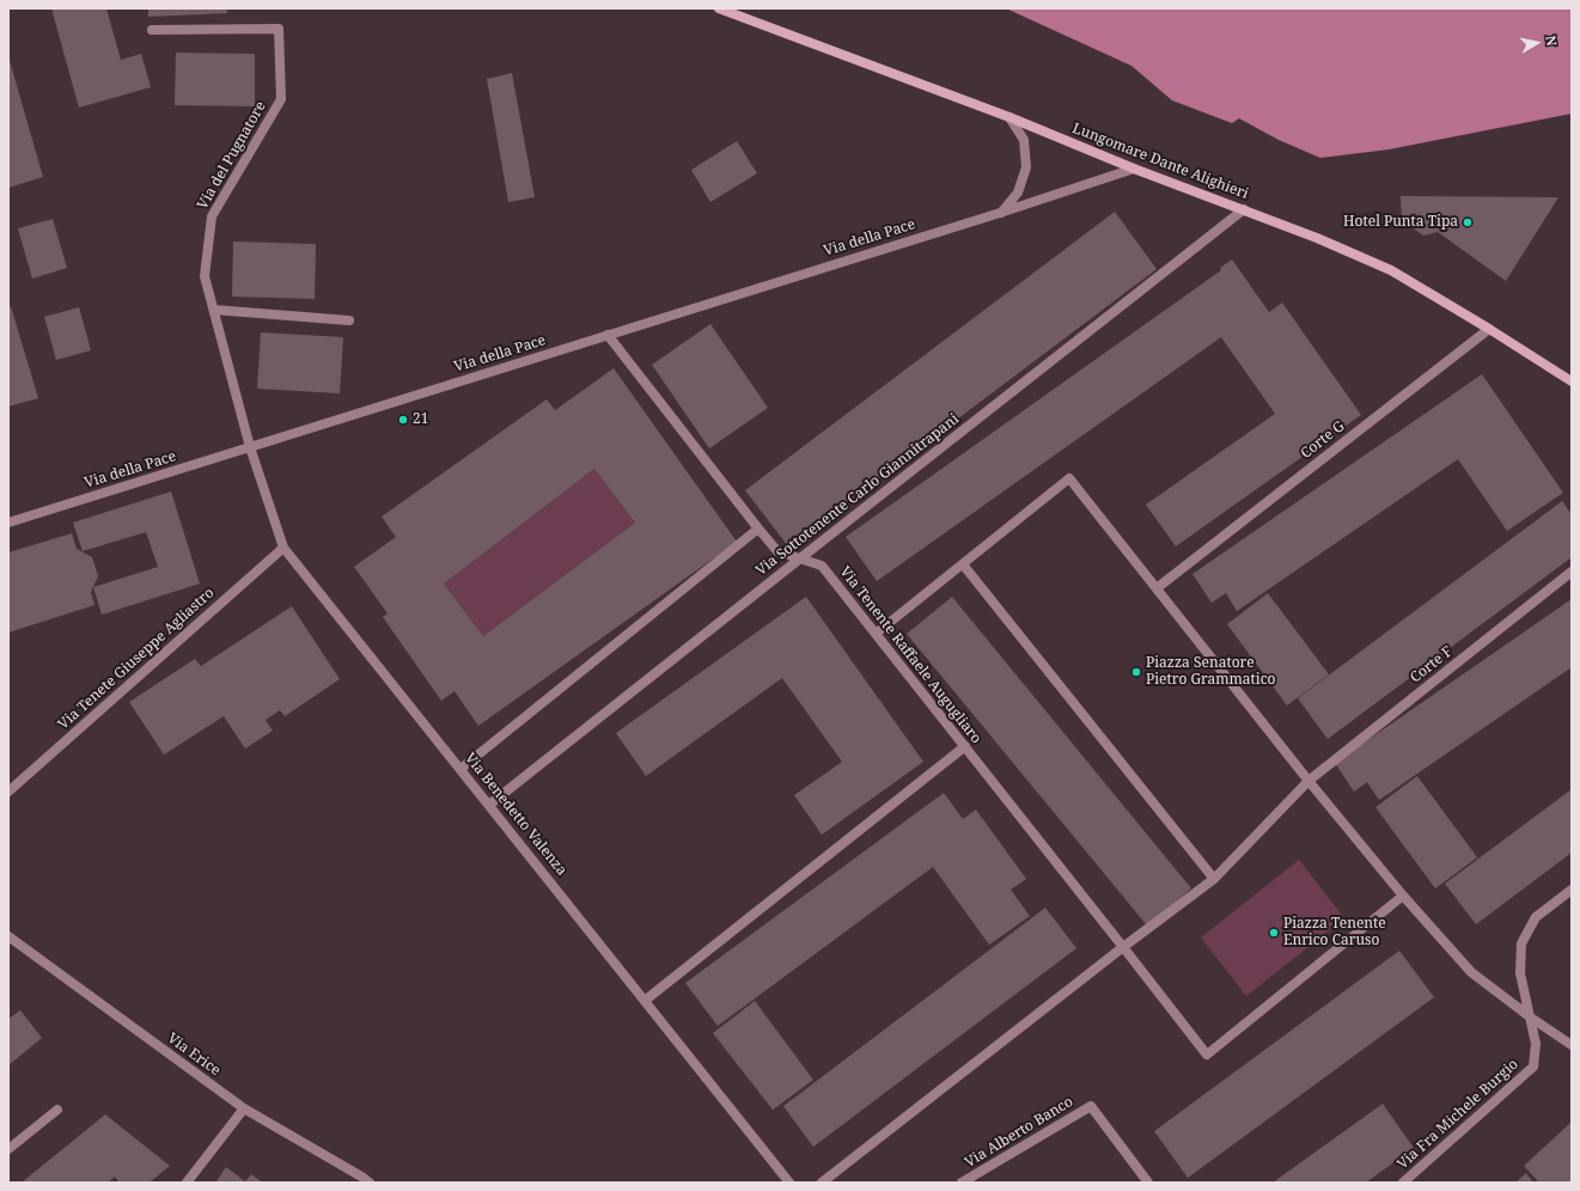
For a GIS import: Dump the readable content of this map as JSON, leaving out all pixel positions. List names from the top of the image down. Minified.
{"streets":{"main road":["Lungomare Dante Alighieri"],"street":["Via del Pugnatore","Via della Pace","Corte G","Via Sottotenente Carlo Giannitrapani","Via Tenente Raffaele Augugliaro","Via Tenete Giuseppe Agliastro","Corte F","Via Benedetto Valenza","Via Erice","Via Fra Michele Burgio","Via Alberto Banco"]},"crossings":[["Via del Pugnatore","Via della Pace"],["Via del Pugnatore","Via Benedetto Valenza"],["Lungomare Dante Alighieri","Via della Pace"],["Lungomare Dante Alighieri","Corte G"],["Lungomare Dante Alighieri","Via Sottotenente Carlo Giannitrapani"],["Via della Pace","Via Tenente Raffaele Augugliaro"],["Via della Pace","Via Benedetto Valenza"],["Via Sottotenente Carlo Giannitrapani","Via Tenente Raffaele Augugliaro"],["Via Sottotenente Carlo Giannitrapani","Via Benedetto Valenza"],["Via Tenente Raffaele Augugliaro","Corte F"],["Via Tenete Giuseppe Agliastro","Via Benedetto Valenza"]],"places":["Hotel Punta Tipa","21","Piazza Senatore Pietro Grammatico","Piazza Tenente Enrico Caruso"],"north":"right"}
